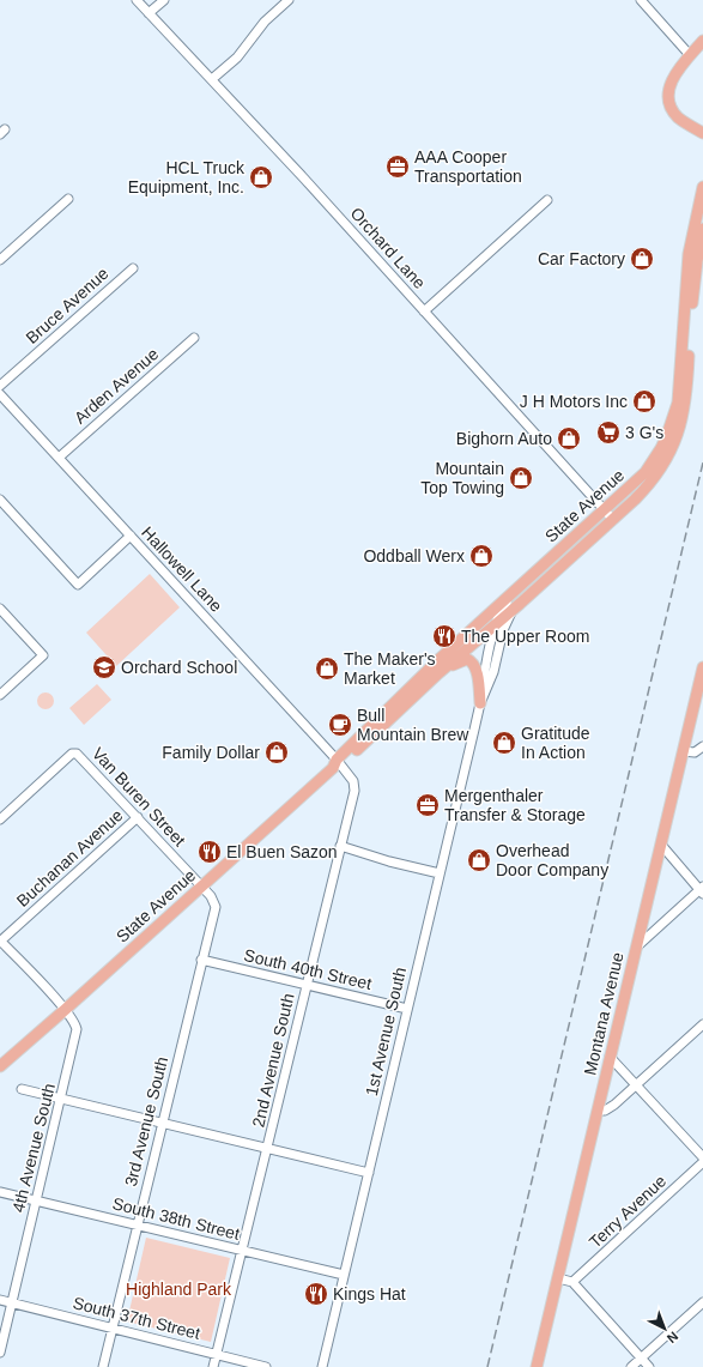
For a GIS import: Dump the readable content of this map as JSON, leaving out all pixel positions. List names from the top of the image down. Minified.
{"streets":{"main road":["State Avenue","Montana Avenue"],"street":["Orchard Lane","Bruce Avenue","Arden Avenue","Hallowell Lane","Van Buren Street","Buchanan Avenue","South 40th Street","1st Avenue South","2nd Avenue South","3rd Avenue South","4th Avenue South","Terry Avenue","South 38th Street","South 37th Street"]},"crossings":[["Orchard Lane","State Avenue"],["Arden Avenue","Hallowell Lane"],["State Avenue","Hallowell Lane"],["State Avenue","Van Buren Street"],["State Avenue","1st Avenue South"],["State Avenue","2nd Avenue South"],["State Avenue","3rd Avenue South"],["State Avenue","4th Avenue South"],["Hallowell Lane","2nd Avenue South"],["Van Buren Street","Buchanan Avenue"],["Van Buren Street","3rd Avenue South"],["Buchanan Avenue","4th Avenue South"],["South 40th Street","1st Avenue South"],["South 40th Street","2nd Avenue South"],["South 40th Street","3rd Avenue South"],["1st Avenue South","South 38th Street"],["2nd Avenue South","South 38th Street"],["2nd Avenue South","South 37th Street"],["3rd Avenue South","South 38th Street"],["3rd Avenue South","South 37th Street"],["4th Avenue South","South 38th Street"],["4th Avenue South","South 37th Street"]],"parks":["Highland Park"],"places":{"office":["AAA Cooper Transportation","Mergenthaler Transfer & Storage"],"shop":["HCL Truck Equipment, Inc.","Car Factory","J H Motors Inc","Bighorn Auto","Mountain Top Towing","Oddball Werx","The Maker's Market","Gratitude In Action","Family Dollar","Overhead Door Company"],"supermarket":["3 G's"],"restaurant":["The Upper Room","El Buen Sazon","Kings Hat"],"school or university":["Orchard School"],"cafe":["Bull Mountain Brew"]},"north":"bottom right"}
